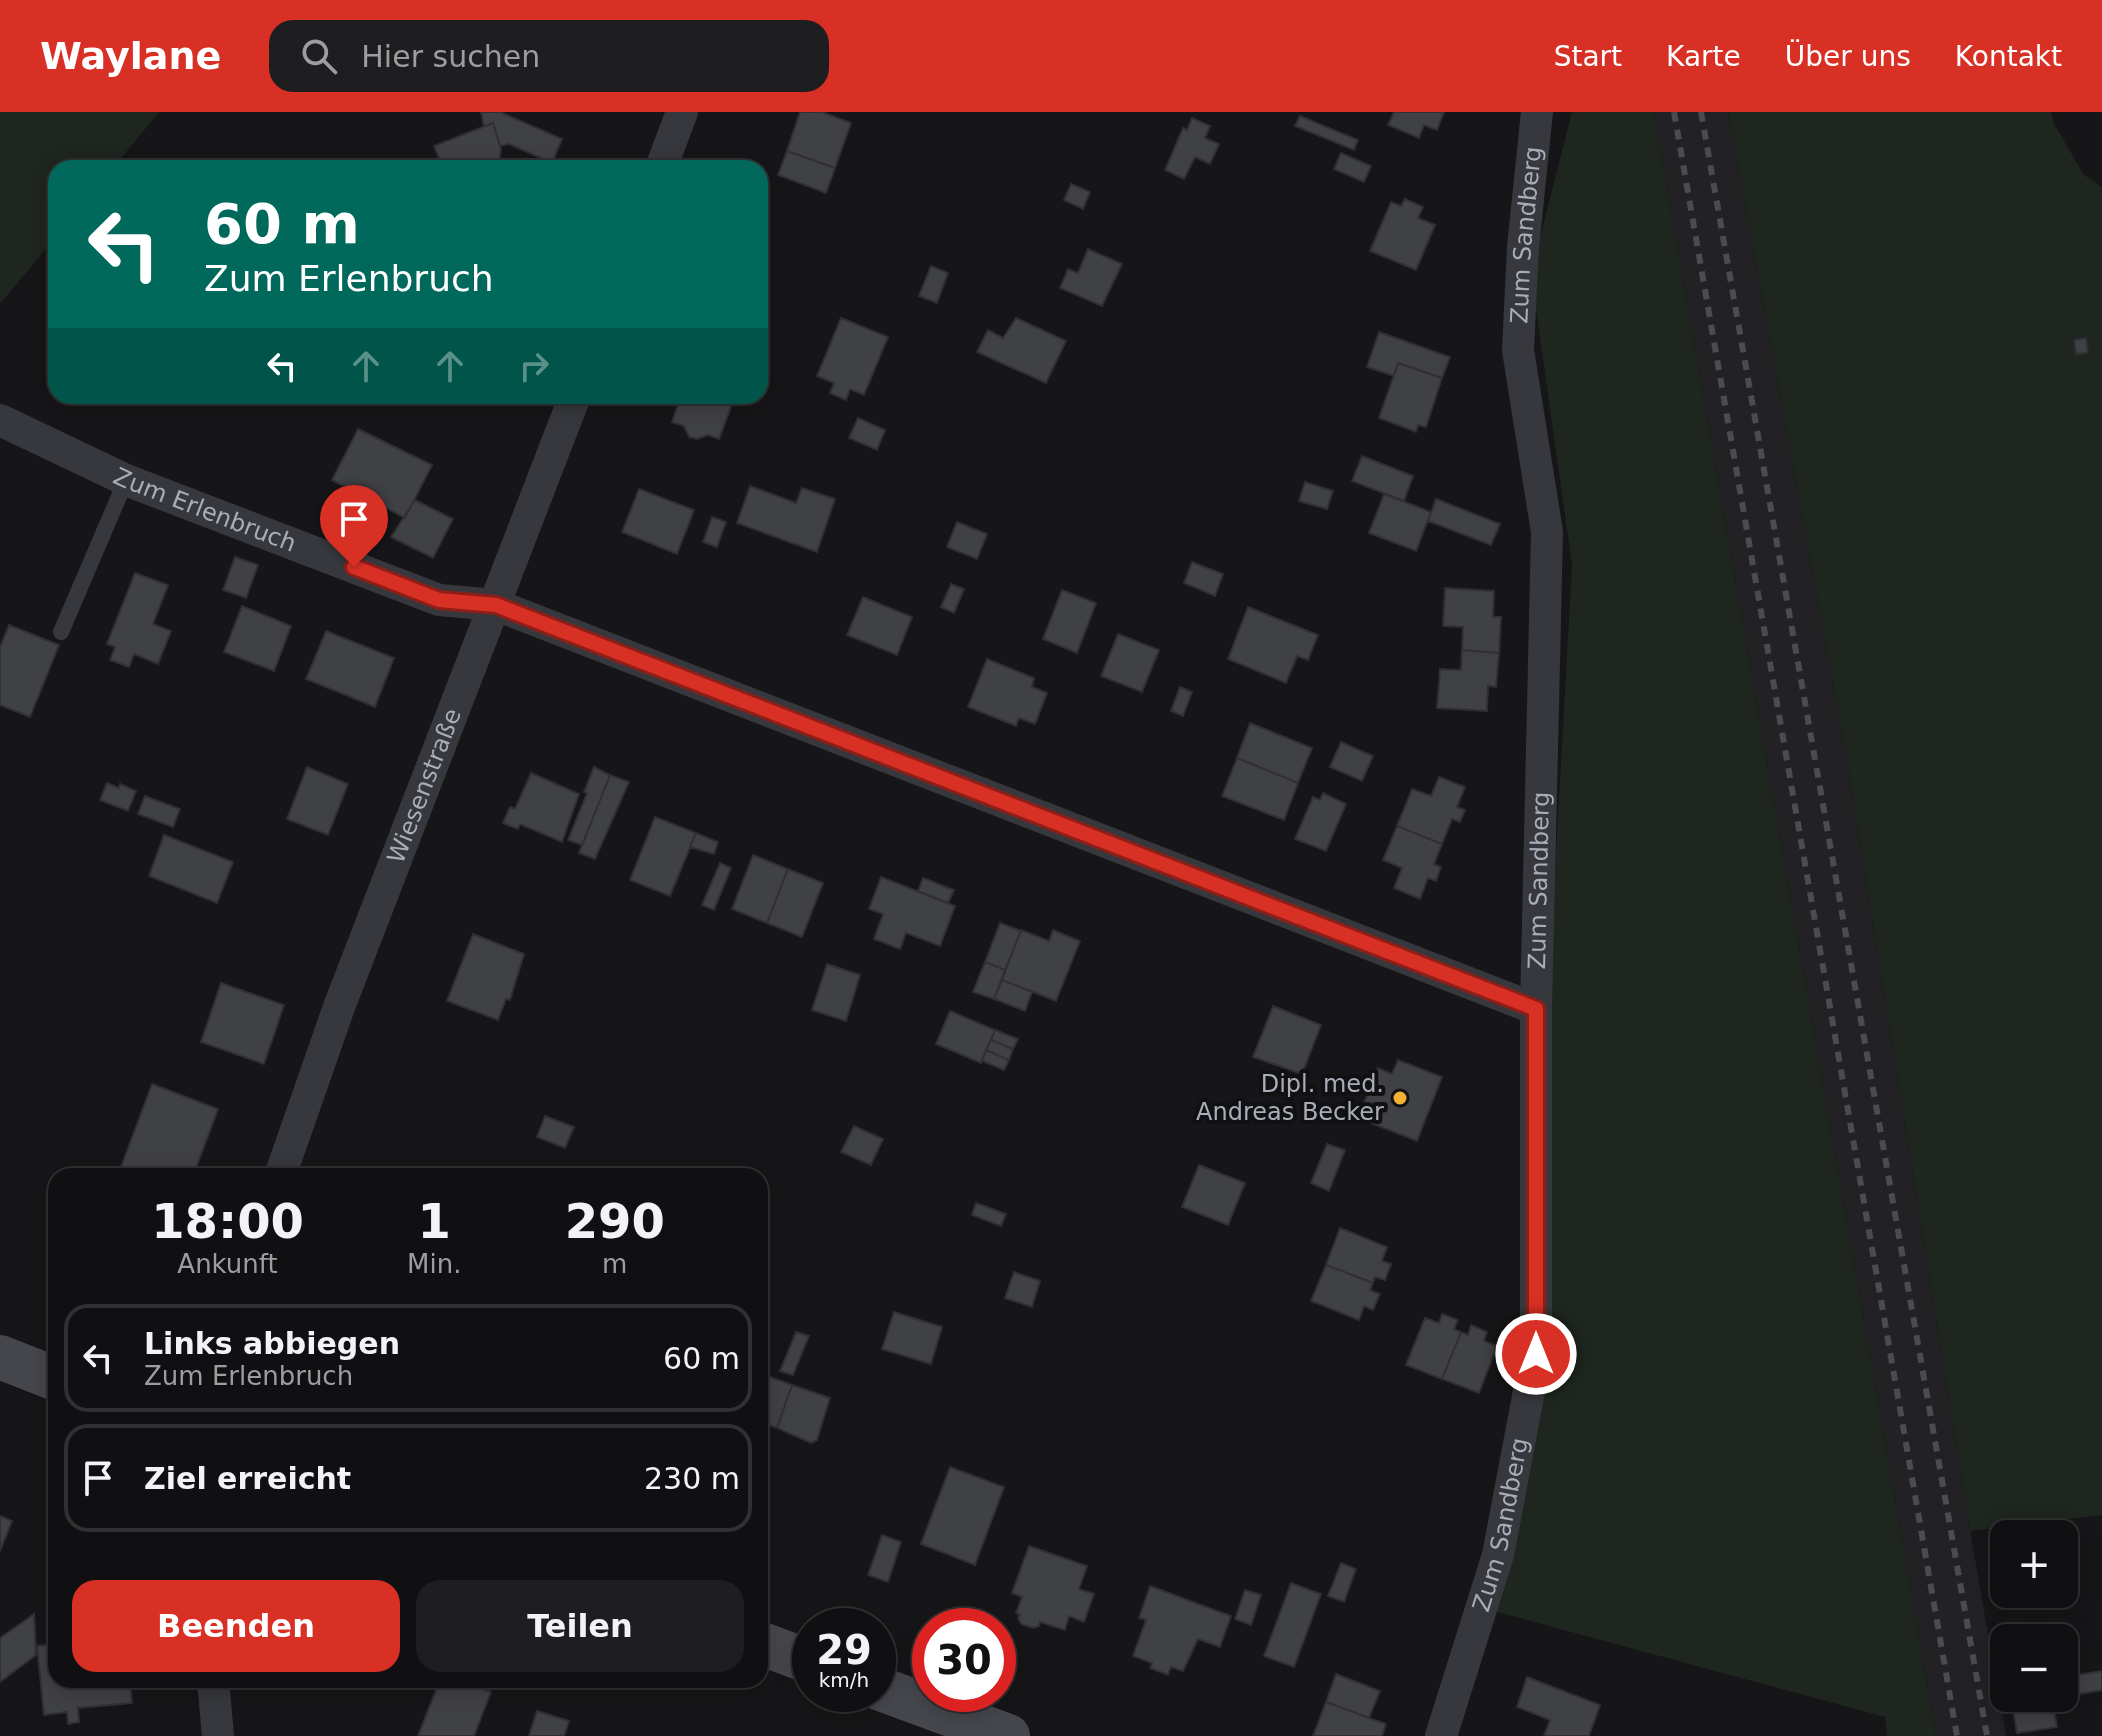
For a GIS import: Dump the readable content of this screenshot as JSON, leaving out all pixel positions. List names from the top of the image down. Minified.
{"streets":{"street":["Zum Sandberg","Zum Erlenbruch","Wiesenstraße"]},"crossings":[["Zum Sandberg","Zum Erlenbruch"],["Zum Erlenbruch","Wiesenstraße"]],"places":["Dipl. med. Andreas Becker"],"page":{"header":"Waylane","search":"Hier suchen","nav":["Start","Karte","Über uns","Kontakt"],"turn":["60 m","Zum Erlenbruch"],"eta":["18:00","Ankunft","1","Min.","290","m"],"list":[{"name":"Links abbiegen","note":"Zum Erlenbruch","value":"60 m"},{"name":"Ziel erreicht","value":"230 m"}],"map_buttons":["+","−"],"buttons":["Beenden","Teilen"],"speed":"29 km/h","limit":"30"}}
